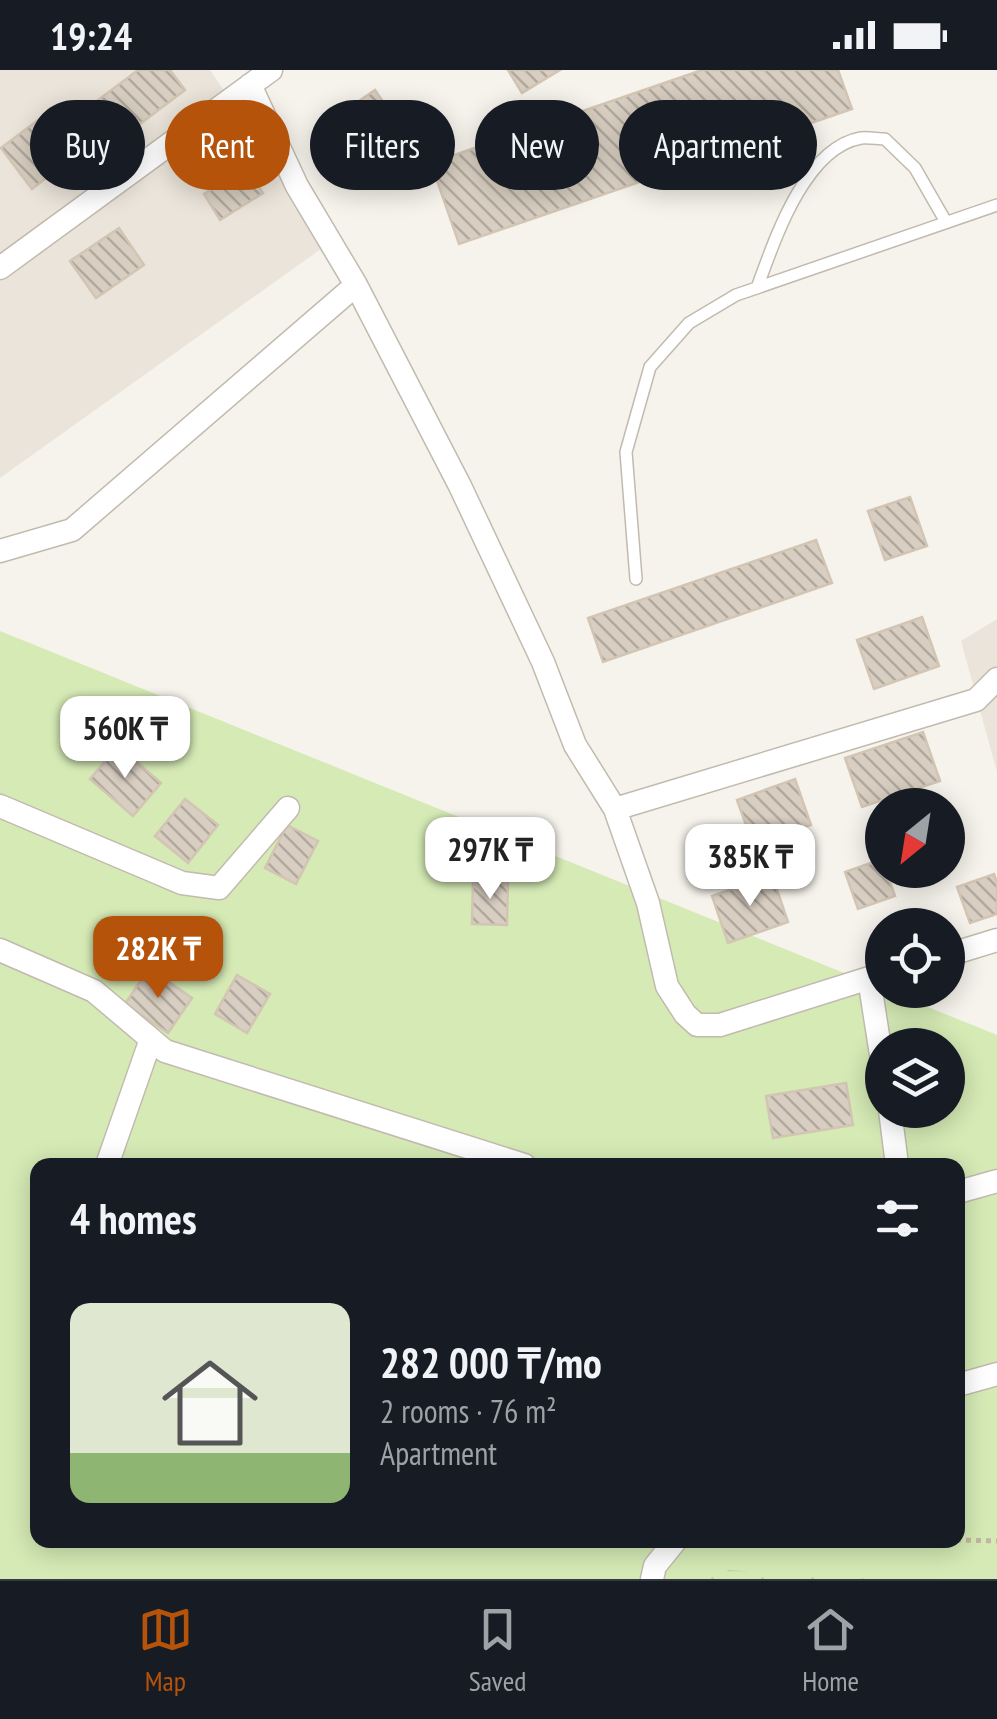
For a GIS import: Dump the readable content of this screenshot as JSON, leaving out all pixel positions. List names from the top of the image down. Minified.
{"north":"bottom left","page":{"status":"19:24","chip":["Buy","Rent","Filters","New","Apartment"],"price":["560K ₸","297K ₸","385K ₸","282K ₸"],"heading":"4 homes","list":[{"name":"282 000 ₸/mo","note":"2 rooms · 76 m² · Apartment"}],"tabs":["Map","Saved","Home"]}}
